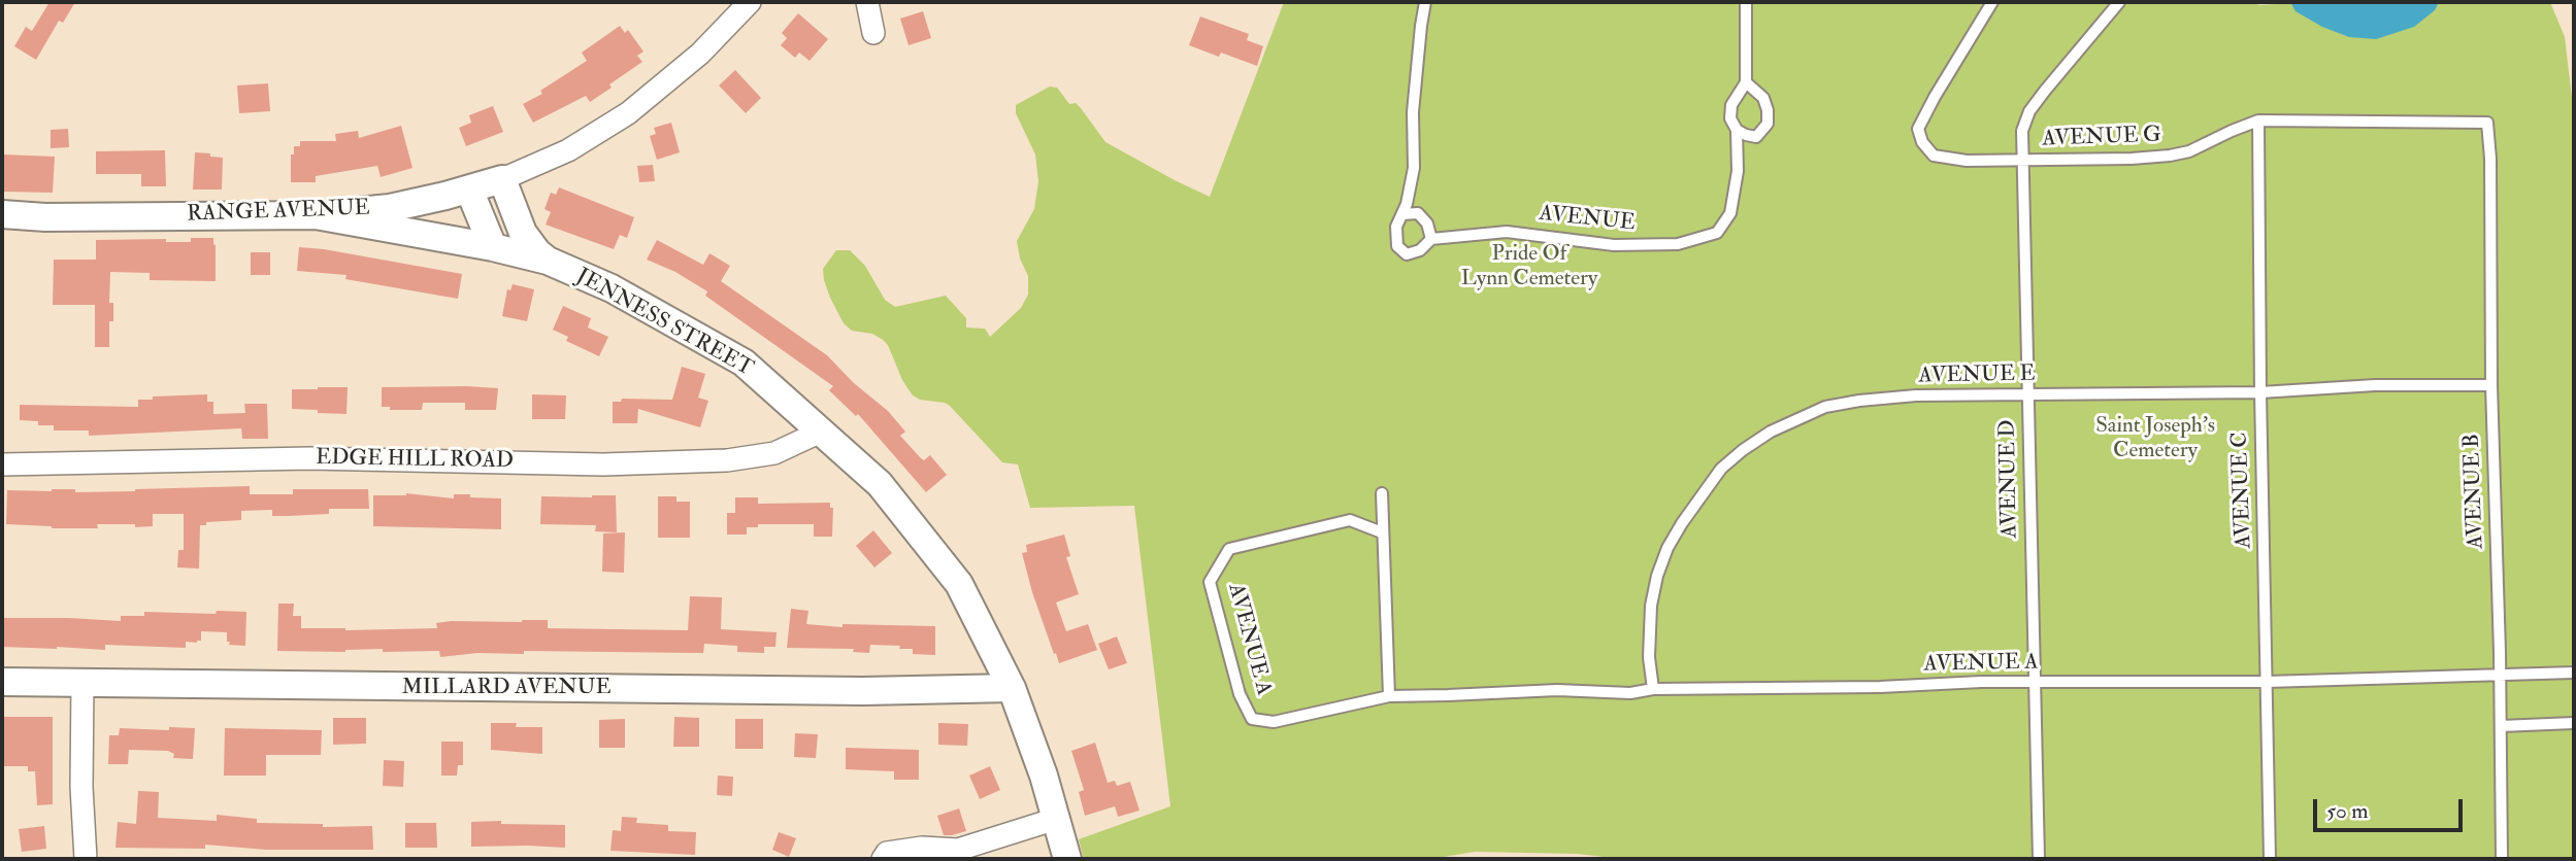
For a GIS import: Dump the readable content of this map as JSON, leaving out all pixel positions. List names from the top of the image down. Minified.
{"streets":{"street":["RANGE AVENUE","JENNESS STREET","EDGE HILL ROAD","MILLARD AVENUE"],"lane":["AVENUE G","AVENUE","AVENUE E","AVENUE D","AVENUE C","AVENUE B","AVENUE A"]},"crossings":[["AVENUE G","AVENUE D"],["AVENUE G","AVENUE C"],["AVENUE G","AVENUE B"],["RANGE AVENUE","JENNESS STREET"],["JENNESS STREET","EDGE HILL ROAD"],["JENNESS STREET","MILLARD AVENUE"],["AVENUE E","AVENUE D"],["AVENUE E","AVENUE C"],["AVENUE E","AVENUE B"],["AVENUE E","AVENUE A"],["AVENUE D","AVENUE A"],["AVENUE C","AVENUE A"],["AVENUE B","AVENUE A"]],"parks":["Pride Of Lynn Cemetery","Saint Joseph's Cemetery"],"scale_bar":"50 m"}
